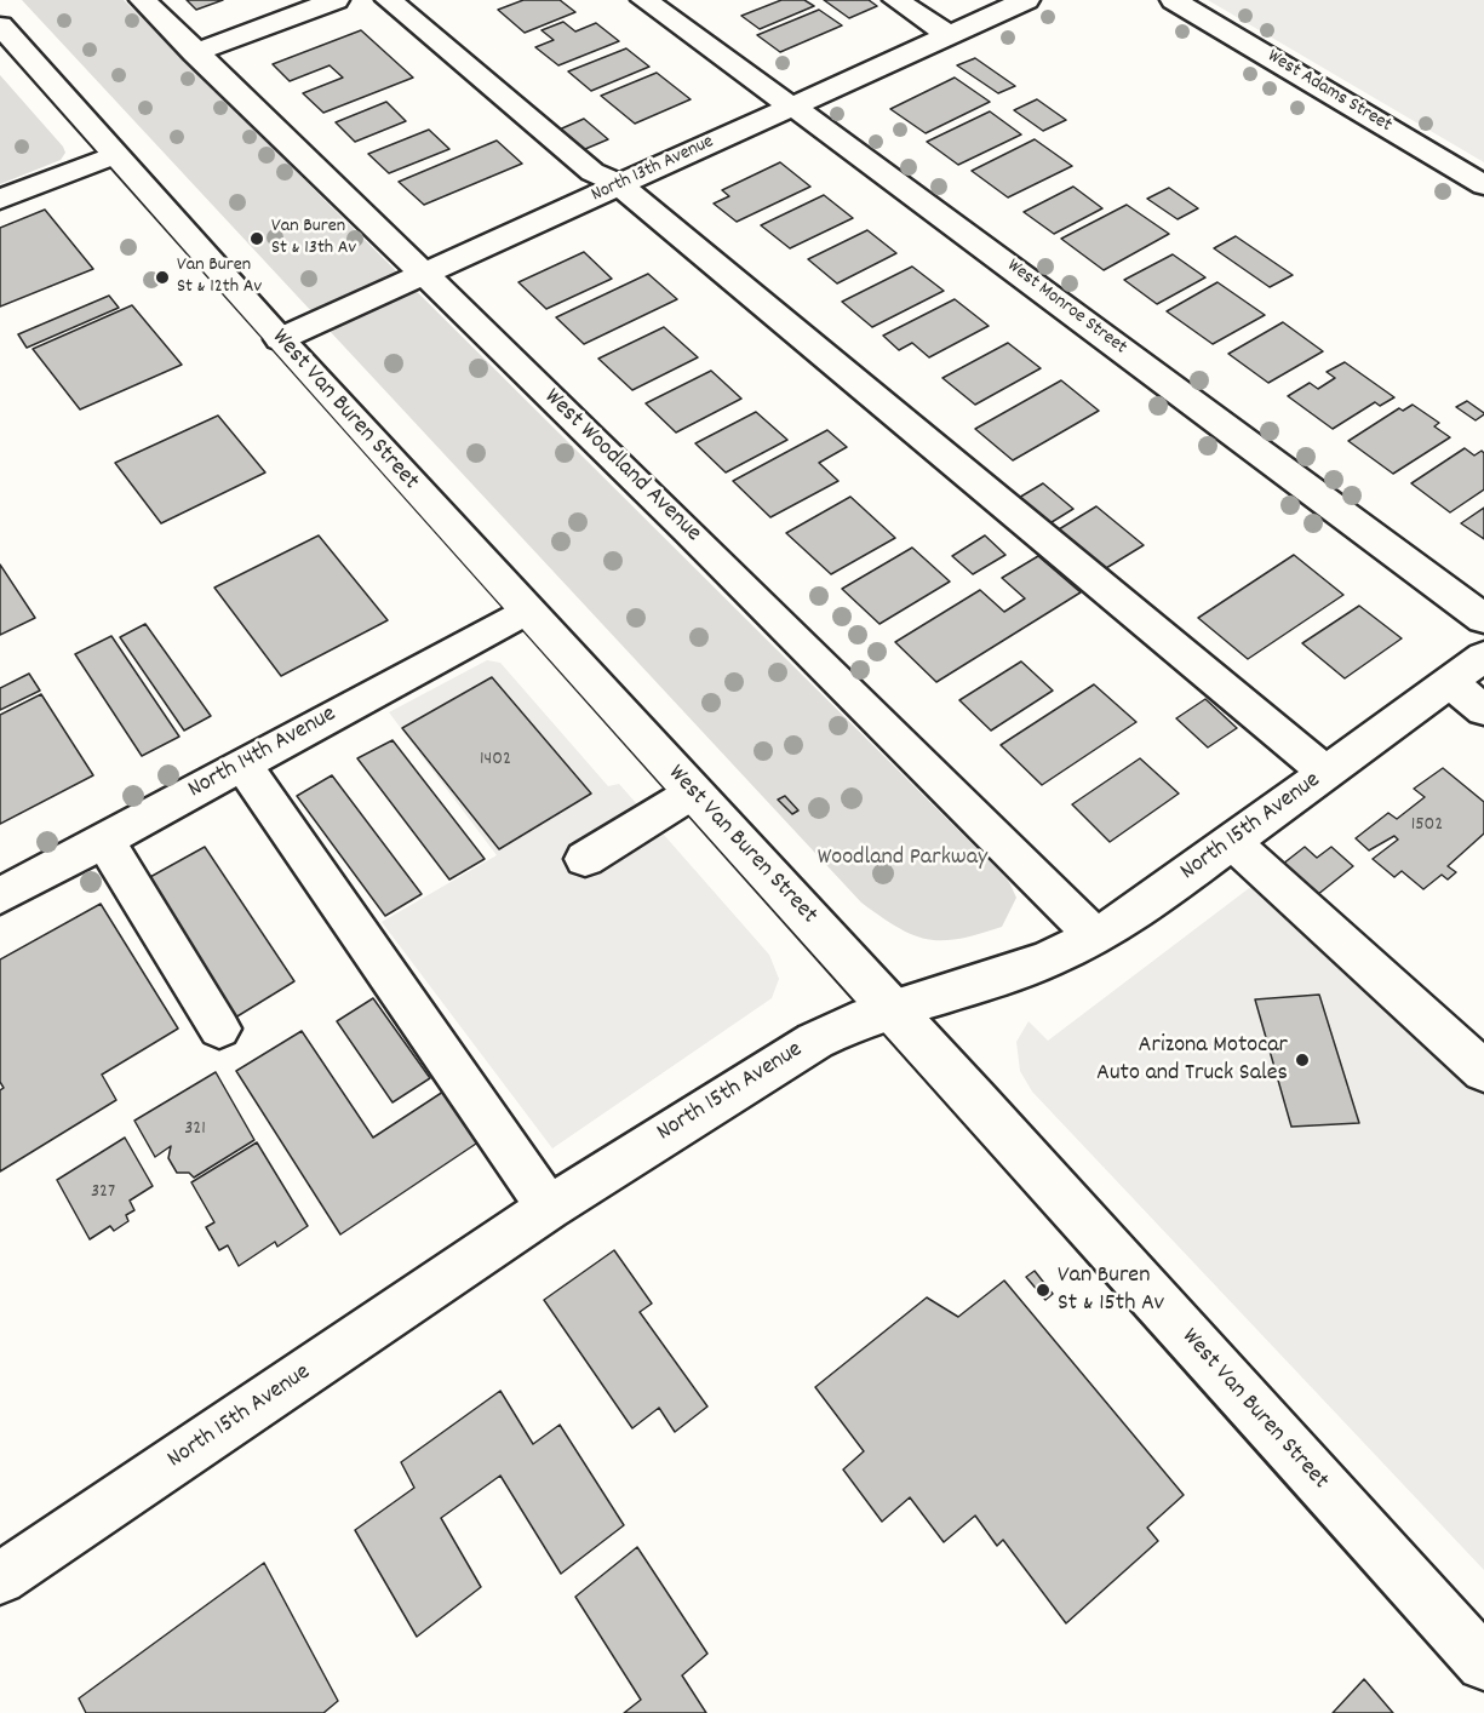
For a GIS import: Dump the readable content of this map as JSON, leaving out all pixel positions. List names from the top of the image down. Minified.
{"streets":{"street":["West Adams Street","North 13th Avenue","West Monroe Street","West Van Buren Street","West Woodland Avenue","North 14th Avenue","North 15th Avenue"]},"crossings":[["North 13th Avenue","West Monroe Street"],["North 13th Avenue","West Van Buren Street"],["North 13th Avenue","West Woodland Avenue"],["West Van Buren Street","North 14th Avenue"],["West Van Buren Street","North 15th Avenue"],["West Woodland Avenue","North 15th Avenue"]],"parks":["Woodland Parkway"],"places":["Van Buren St & 13th Av","Van Buren St & 12th Av","Arizona Motocar Auto and Truck Sales","Van Buren St & 15th Av"],"house_numbers":["1402","1502","321","327"]}
